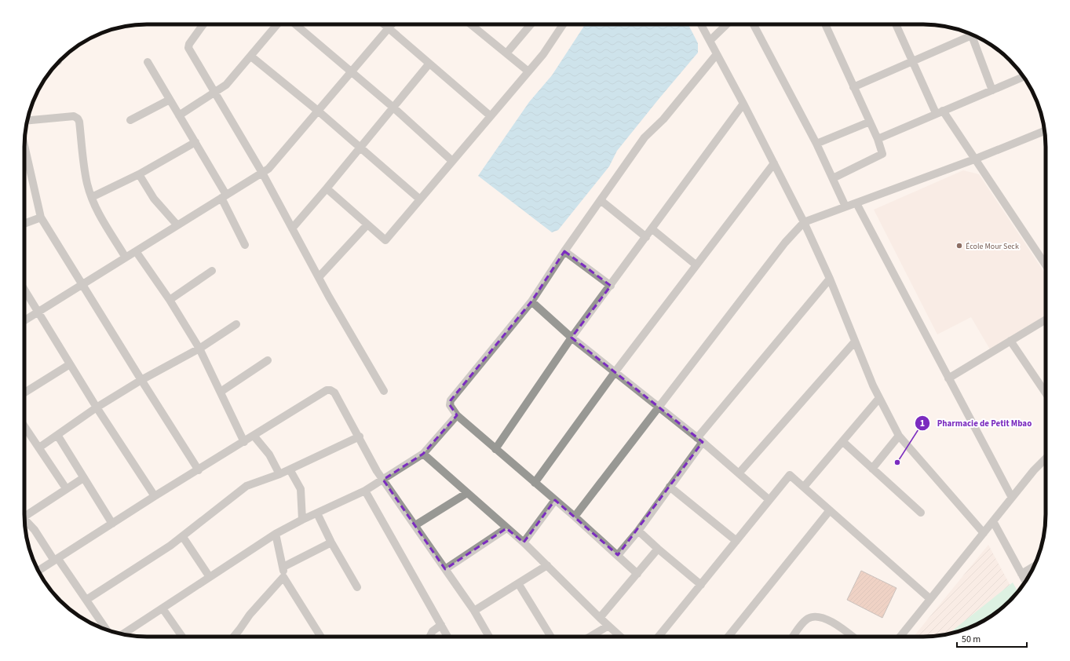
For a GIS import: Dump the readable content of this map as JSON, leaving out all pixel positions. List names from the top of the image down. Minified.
{"places":["École Mour Seck","Pharmacie de Petit Mbao"],"scale_bar":"50 m"}
